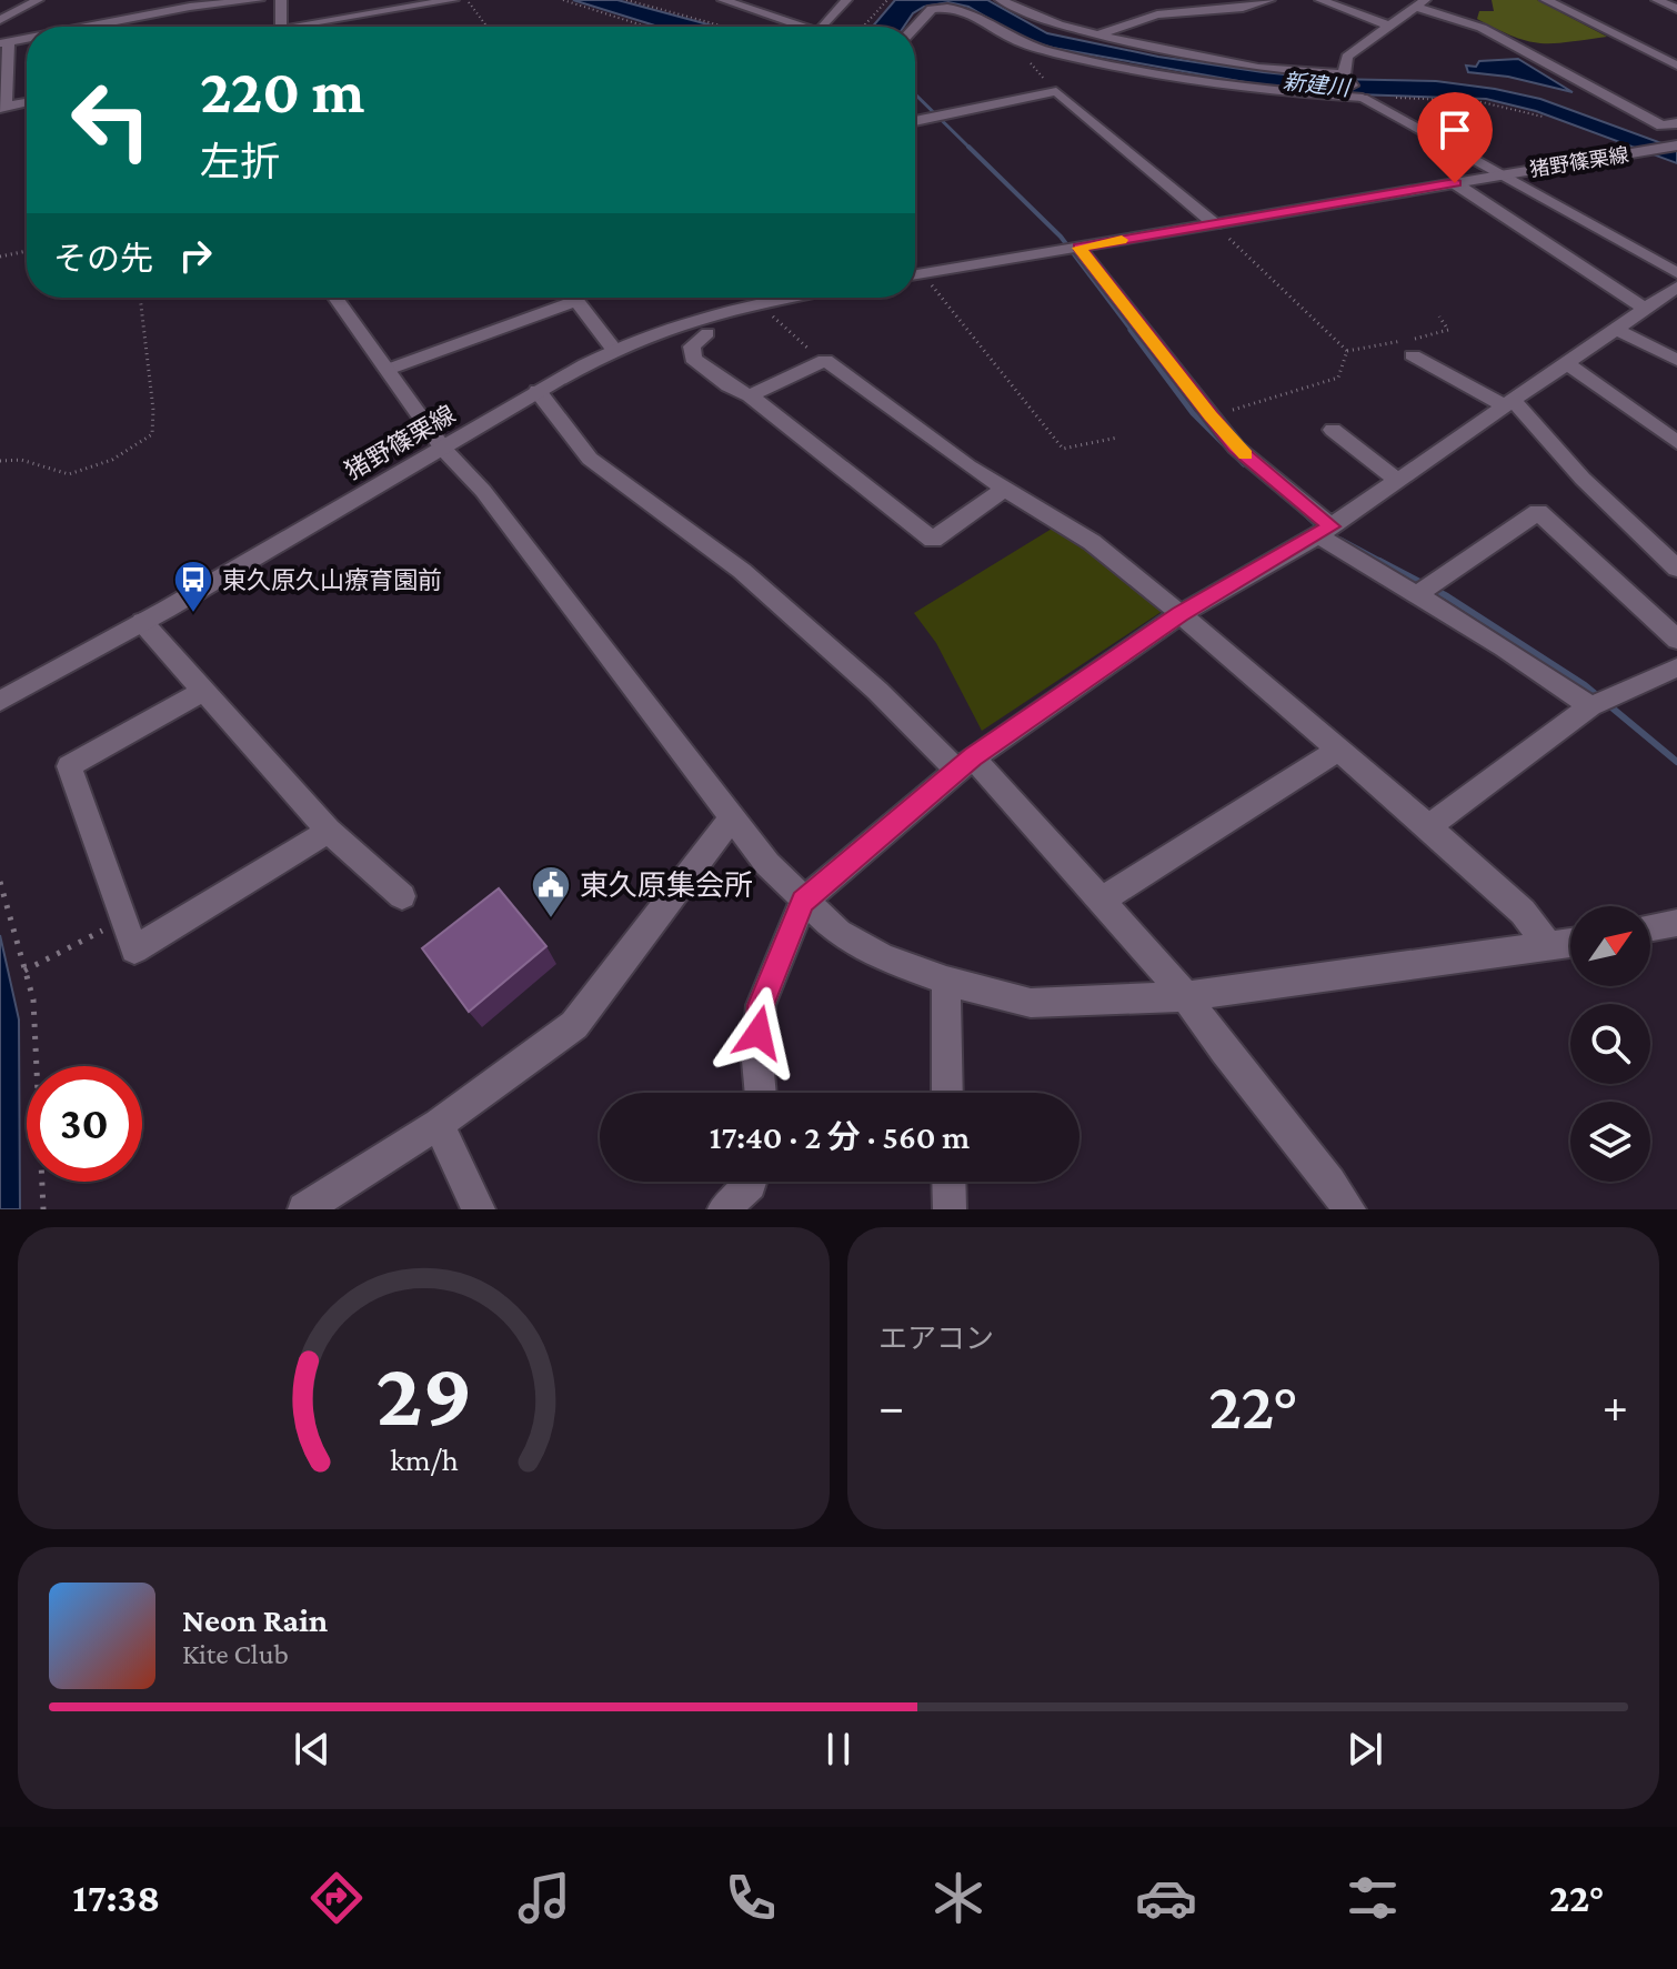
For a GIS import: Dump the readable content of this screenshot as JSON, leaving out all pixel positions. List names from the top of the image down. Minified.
{"streets":{"street":["猪野篠栗線"]},"water":["新建川"],"places":{"bus stop":["東久原久山療育園前"],"public building":["東久原集会所"]},"north":"top right","page":{"turn":["220 m","左折"],"then":"その先","limit":"30","trip":"17:40 · 2 分 · 560 m","tile":"エアコン","heat":["−","22°","+"],"song":["Neon Rain","Kite Club"],"tabs":["17:38","22°"],"gauge":["29","km/h"]}}
